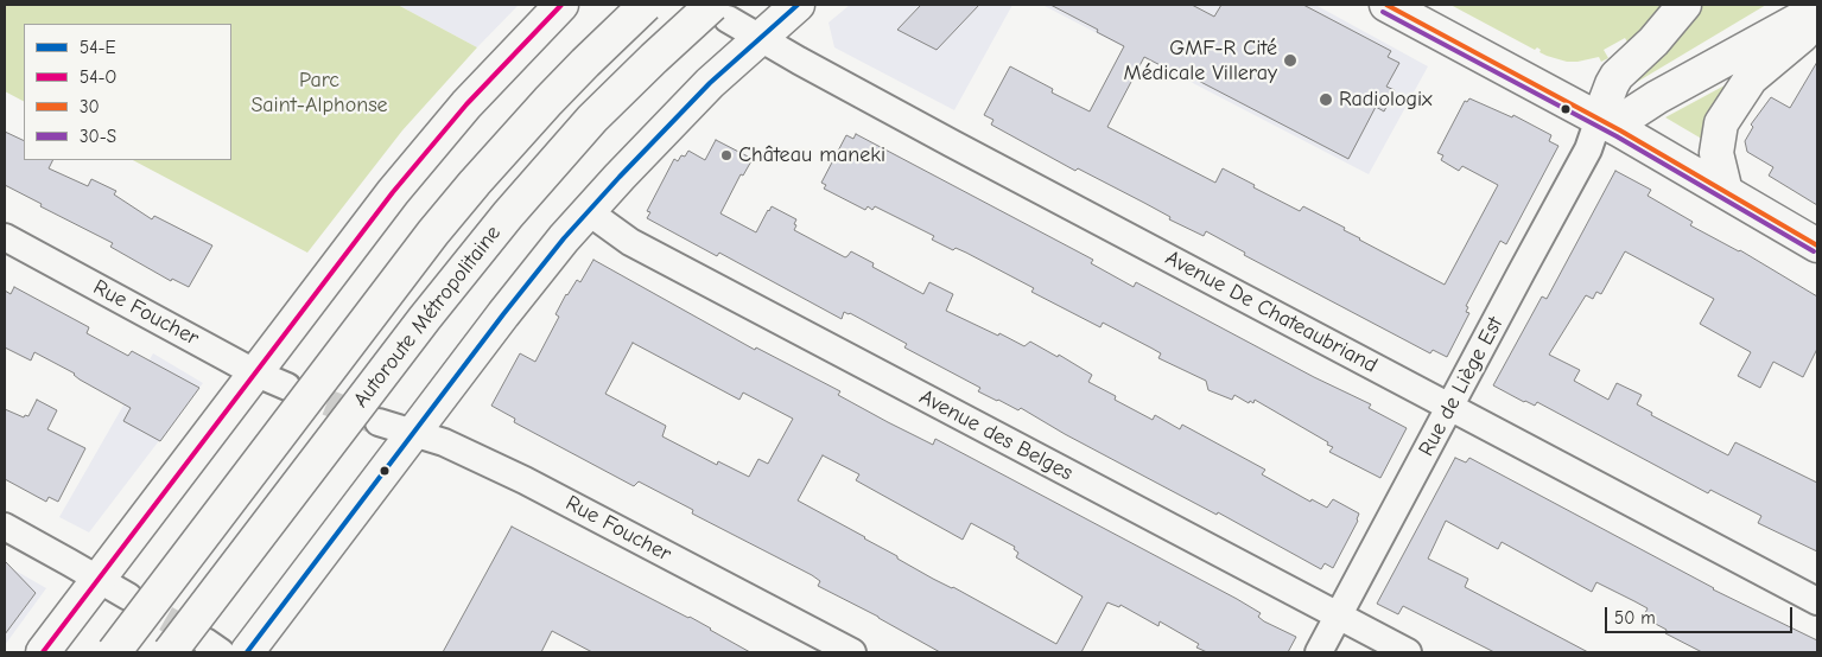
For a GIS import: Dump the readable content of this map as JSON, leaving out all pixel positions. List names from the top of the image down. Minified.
{"streets":{"main road":["Autoroute Métropolitaine","Rue de Liège Est"],"street":["Avenue De Chateaubriand","Rue Foucher","Avenue des Belges"]},"crossings":[["Avenue De Chateaubriand","Autoroute Métropolitaine"],["Avenue De Chateaubriand","Rue de Liège Est"],["Rue de Liège Est","Avenue des Belges"]],"parks":["Parc Saint-Alphonse"],"places":["GMF-R Cité Médicale Villeray","Radiologix","Château maneki"],"lines":["transit line 54-E","transit line 54-O","transit line 30","transit line 30-S"],"legend":["54-E","54-O","30","30-S"],"scale_bar":"50 m"}
